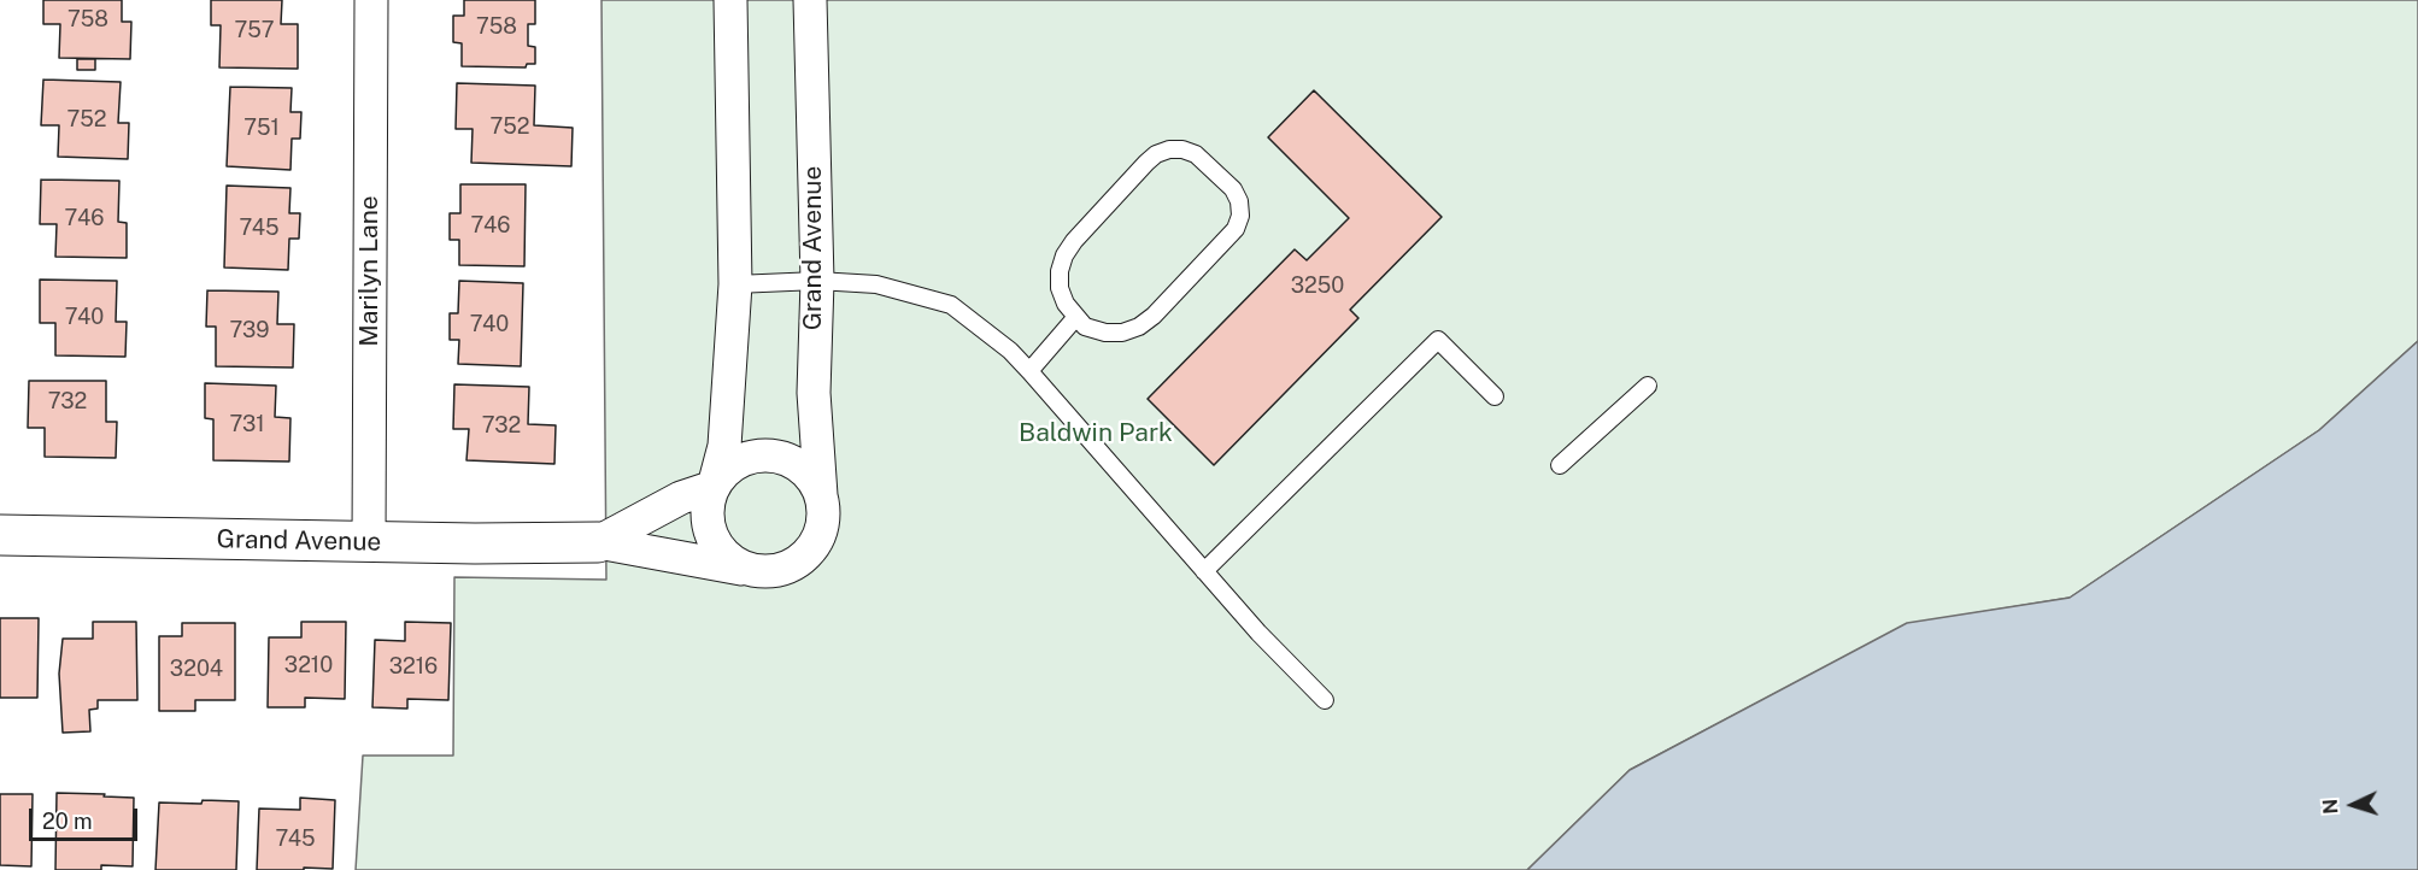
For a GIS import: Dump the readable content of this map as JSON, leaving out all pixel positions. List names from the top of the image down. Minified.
{"streets":{"street":["Grand Avenue","Marilyn Lane"]},"crossings":[["Grand Avenue","Marilyn Lane"]],"parks":["Baldwin Park"],"house_numbers":["758","758","757","752","752","751","746","746","745","3250","740","740","739","732","731","732","3210","3216","3204","745"],"scale_bar":"20 m","north":"left"}
